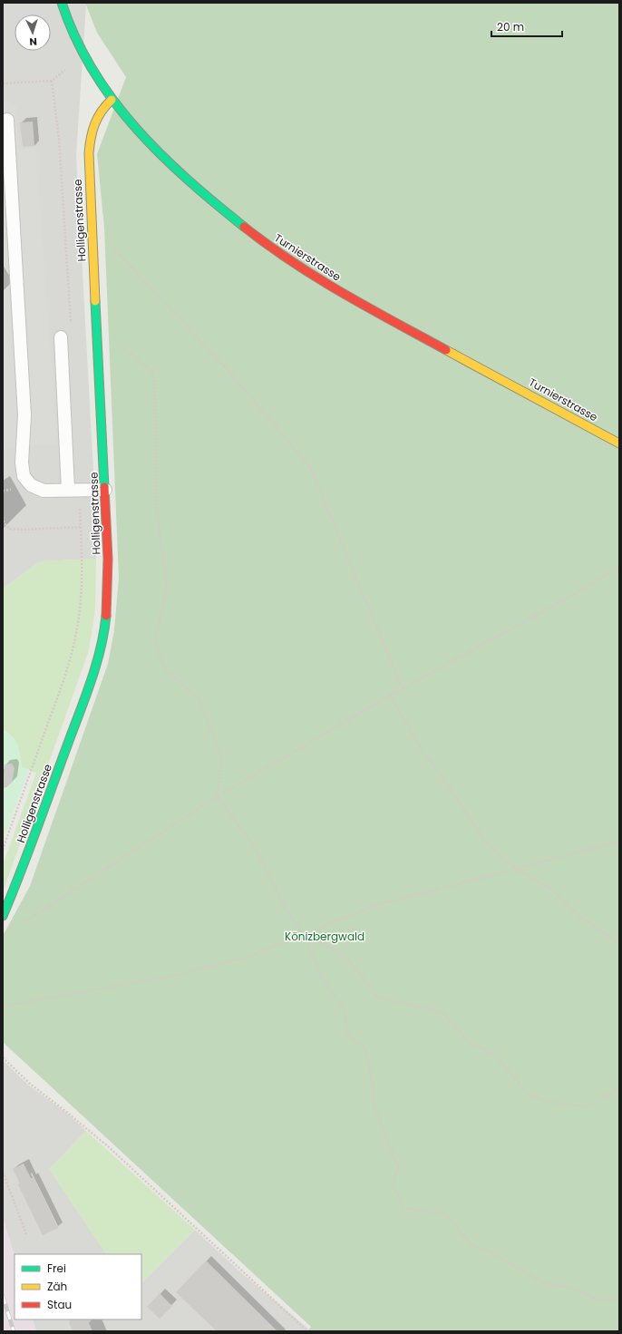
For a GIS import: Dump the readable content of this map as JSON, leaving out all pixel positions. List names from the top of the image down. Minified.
{"streets":{"street":["Holligenstrasse","Turnierstrasse"]},"crossings":[["Holligenstrasse","Turnierstrasse"]],"parks":["Könizbergwald"],"legend":["Frei","Zäh","Stau"],"scale_bar":"20 m","north":"bottom"}
